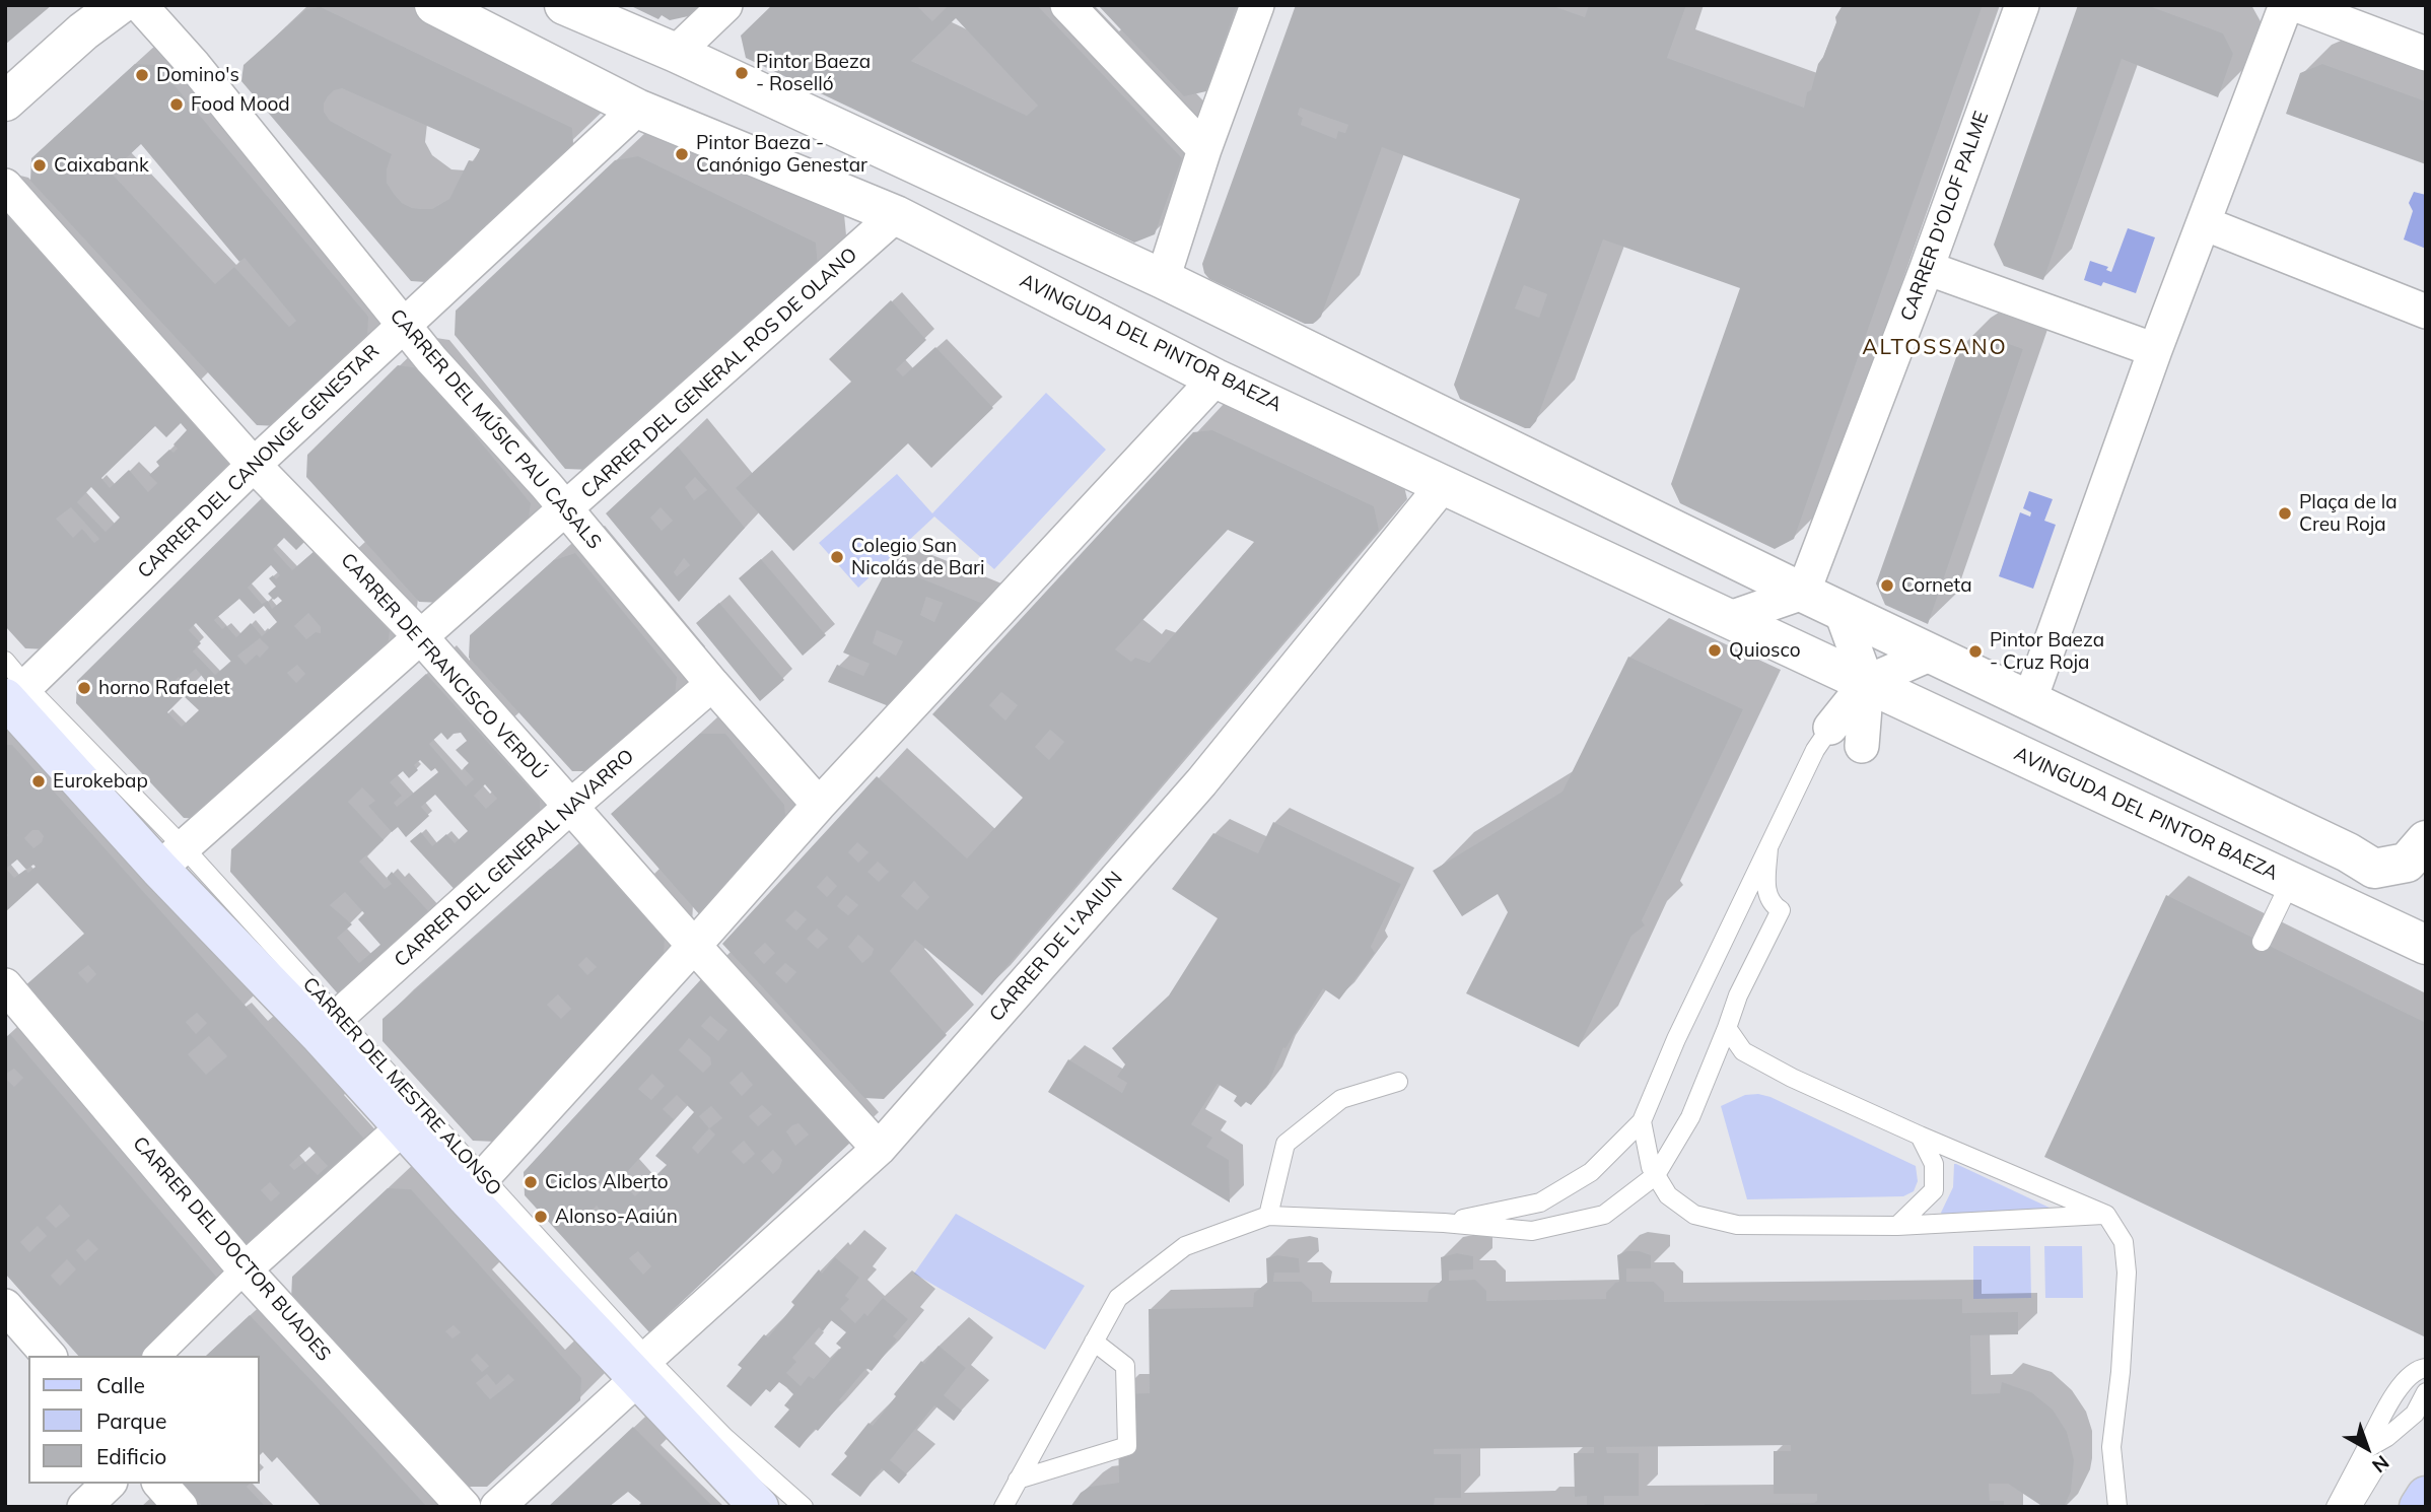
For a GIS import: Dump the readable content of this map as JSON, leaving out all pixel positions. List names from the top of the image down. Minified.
{"streets":{"main road":["CARRER DEL MESTRE ALONSO"],"street":["CARRER D'OLOF PALME","AVINGUDA DEL PINTOR BAEZA","CARRER DEL GENERAL ROS DE OLANO","CARRER DEL MÚSIC PAU CASALS","CARRER DEL CANONGE GENESTAR","CARRER DE FRANCISCO VERDÚ","CARRER DEL GENERAL NAVARRO","CARRER DE L'AAIUN","CARRER DEL DOCTOR BUADES"]},"crossings":[["AVINGUDA DEL PINTOR BAEZA","CARRER DEL GENERAL ROS DE OLANO"],["AVINGUDA DEL PINTOR BAEZA","CARRER DEL CANONGE GENESTAR"],["AVINGUDA DEL PINTOR BAEZA","CARRER DE L'AAIUN"],["CARRER DEL GENERAL ROS DE OLANO","CARRER DEL MÚSIC PAU CASALS"],["CARRER DEL GENERAL ROS DE OLANO","CARRER DE FRANCISCO VERDÚ"],["CARRER DEL GENERAL ROS DE OLANO","CARRER DEL MESTRE ALONSO"],["CARRER DEL MÚSIC PAU CASALS","CARRER DEL CANONGE GENESTAR"],["CARRER DEL MÚSIC PAU CASALS","CARRER DEL GENERAL NAVARRO"],["CARRER DEL CANONGE GENESTAR","CARRER DE FRANCISCO VERDÚ"],["CARRER DEL CANONGE GENESTAR","CARRER DEL MESTRE ALONSO"],["CARRER DE FRANCISCO VERDÚ","CARRER DEL GENERAL NAVARRO"],["CARRER DE FRANCISCO VERDÚ","CARRER DE L'AAIUN"],["CARRER DEL GENERAL NAVARRO","CARRER DEL MESTRE ALONSO"],["CARRER DE L'AAIUN","CARRER DEL MESTRE ALONSO"]],"districts":["ALTOSSANO"],"places":["Pintor Baeza - Roselló","Domino's","Food Mood","Pintor Baeza - Canónigo Genestar","Caixabank","Plaça de la Creu Roja","Colegio San Nicolás de Bari","Corneta","Quiosco","Pintor Baeza - Cruz Roja","horno Rafaelet","Eurokebap","Ciclos Alberto","Alonso-Aaiún"],"legend":["Calle","Parque","Edificio"],"north":"bottom right"}
